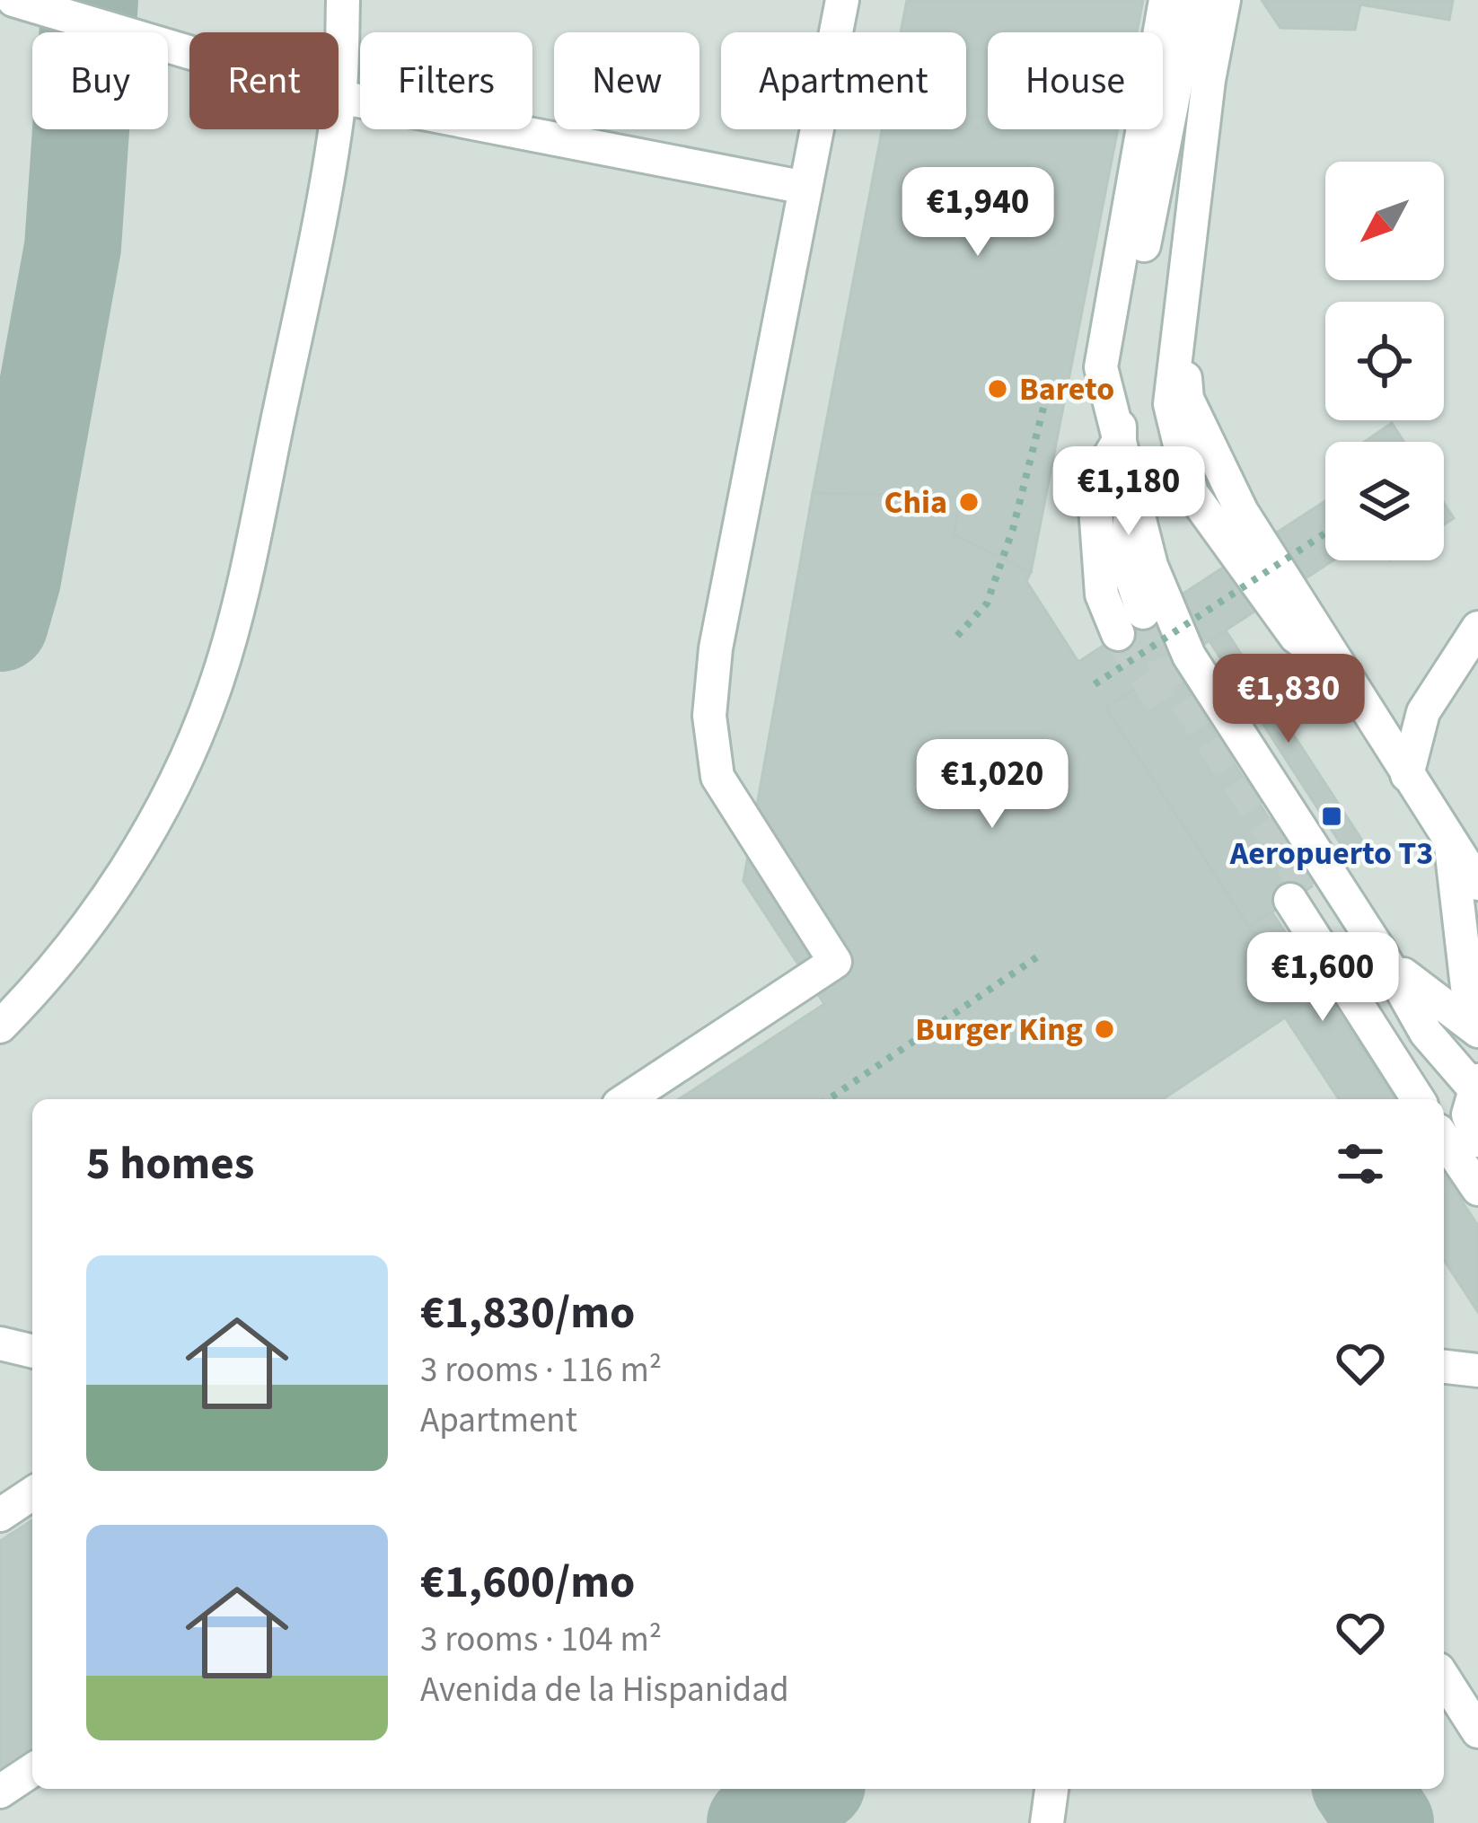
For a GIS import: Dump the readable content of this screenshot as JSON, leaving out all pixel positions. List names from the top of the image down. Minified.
{"places":{"other":["Bareto","Chia","Burger King"],"transit":["Aeropuerto T3"]},"north":"bottom left","page":{"chip":["Buy","Rent","Filters","New","Apartment","House"],"price":["€1,940","€1,180","€1,830","€1,020","€1,600"],"heading":"5 homes","list":[{"name":"€1,830/mo","note":"3 rooms · 116 m² · Apartment"},{"name":"€1,600/mo","note":"3 rooms · 104 m² · Avenida de la Hispanidad"}]}}
